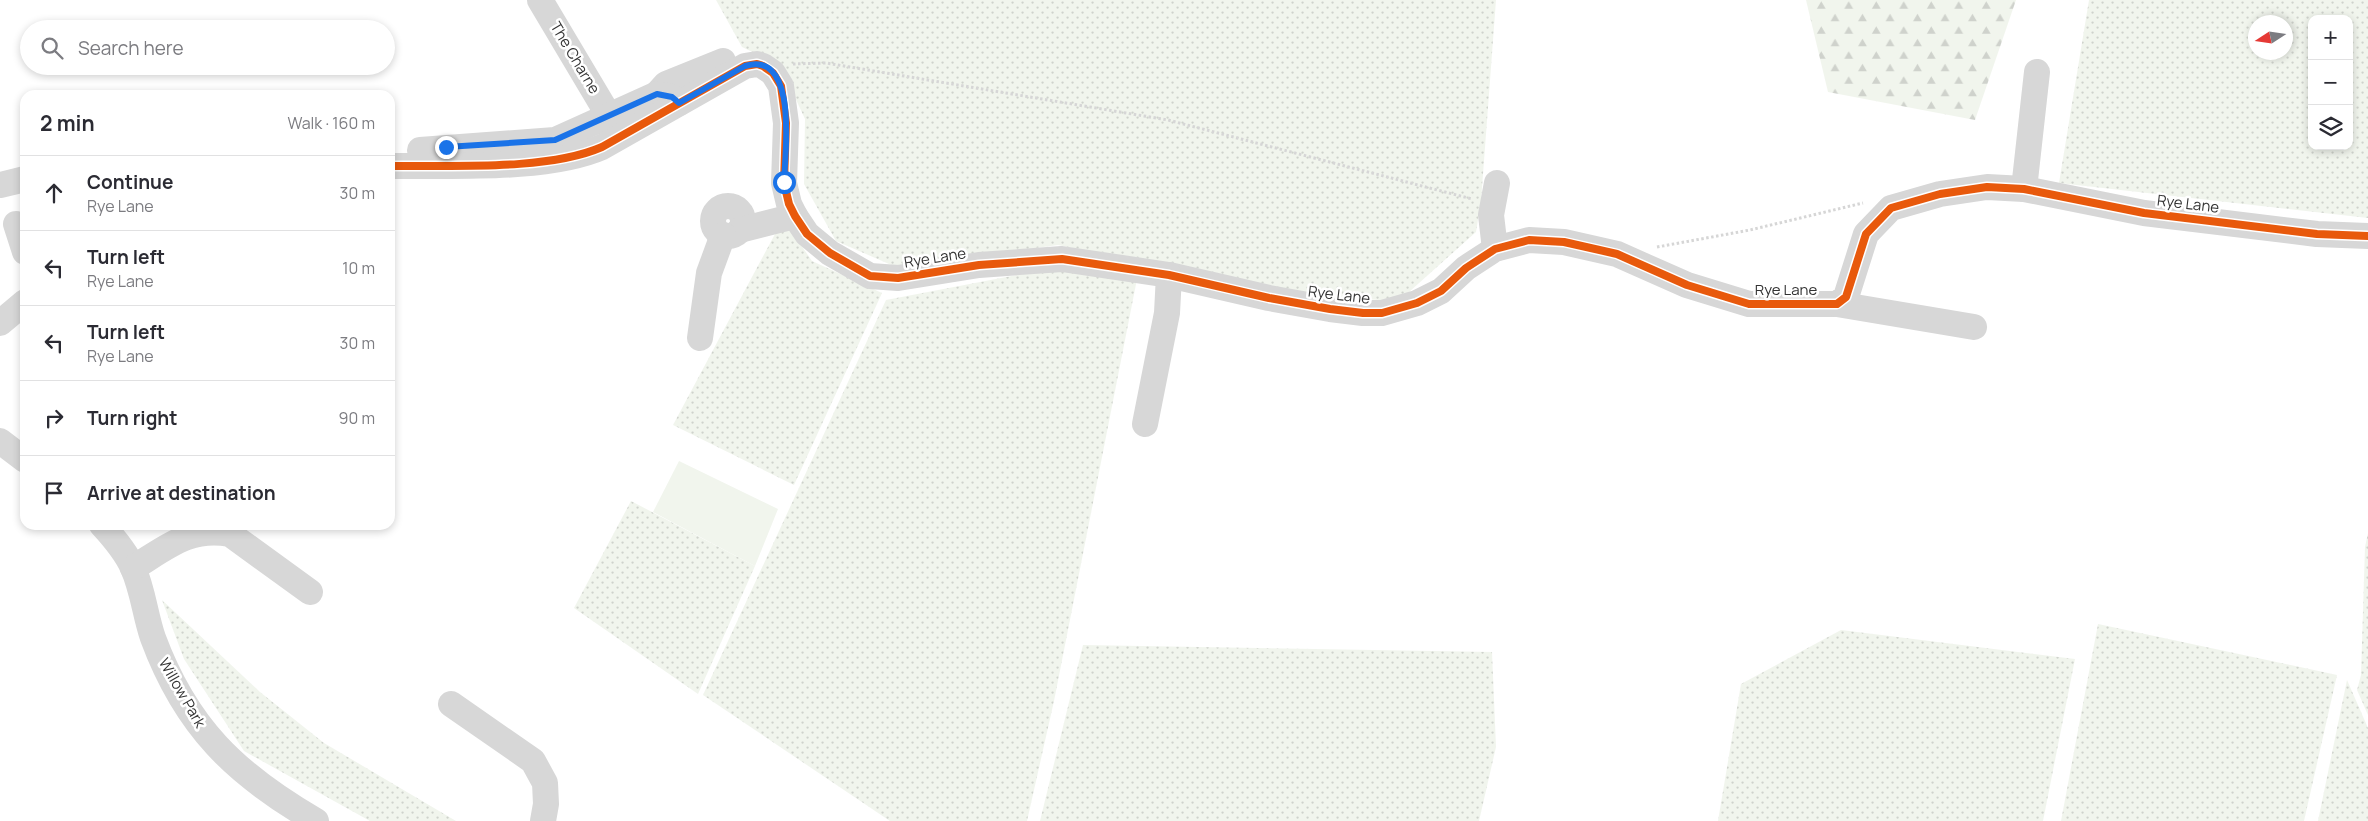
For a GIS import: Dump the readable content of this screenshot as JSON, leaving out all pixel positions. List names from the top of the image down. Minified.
{"streets":{"street":["The Charne","Rye Lane","Willow Park"]},"north":"left","page":{"map_buttons":["+","−"],"search":"Search here","heading":["2 min","Walk · 160 m"],"list":[["Continue","Rye Lane","30 m"],["Turn left","Rye Lane","10 m"],["Turn left","Rye Lane","30 m"],["Turn right","90 m"],"Arrive at destination"]}}
